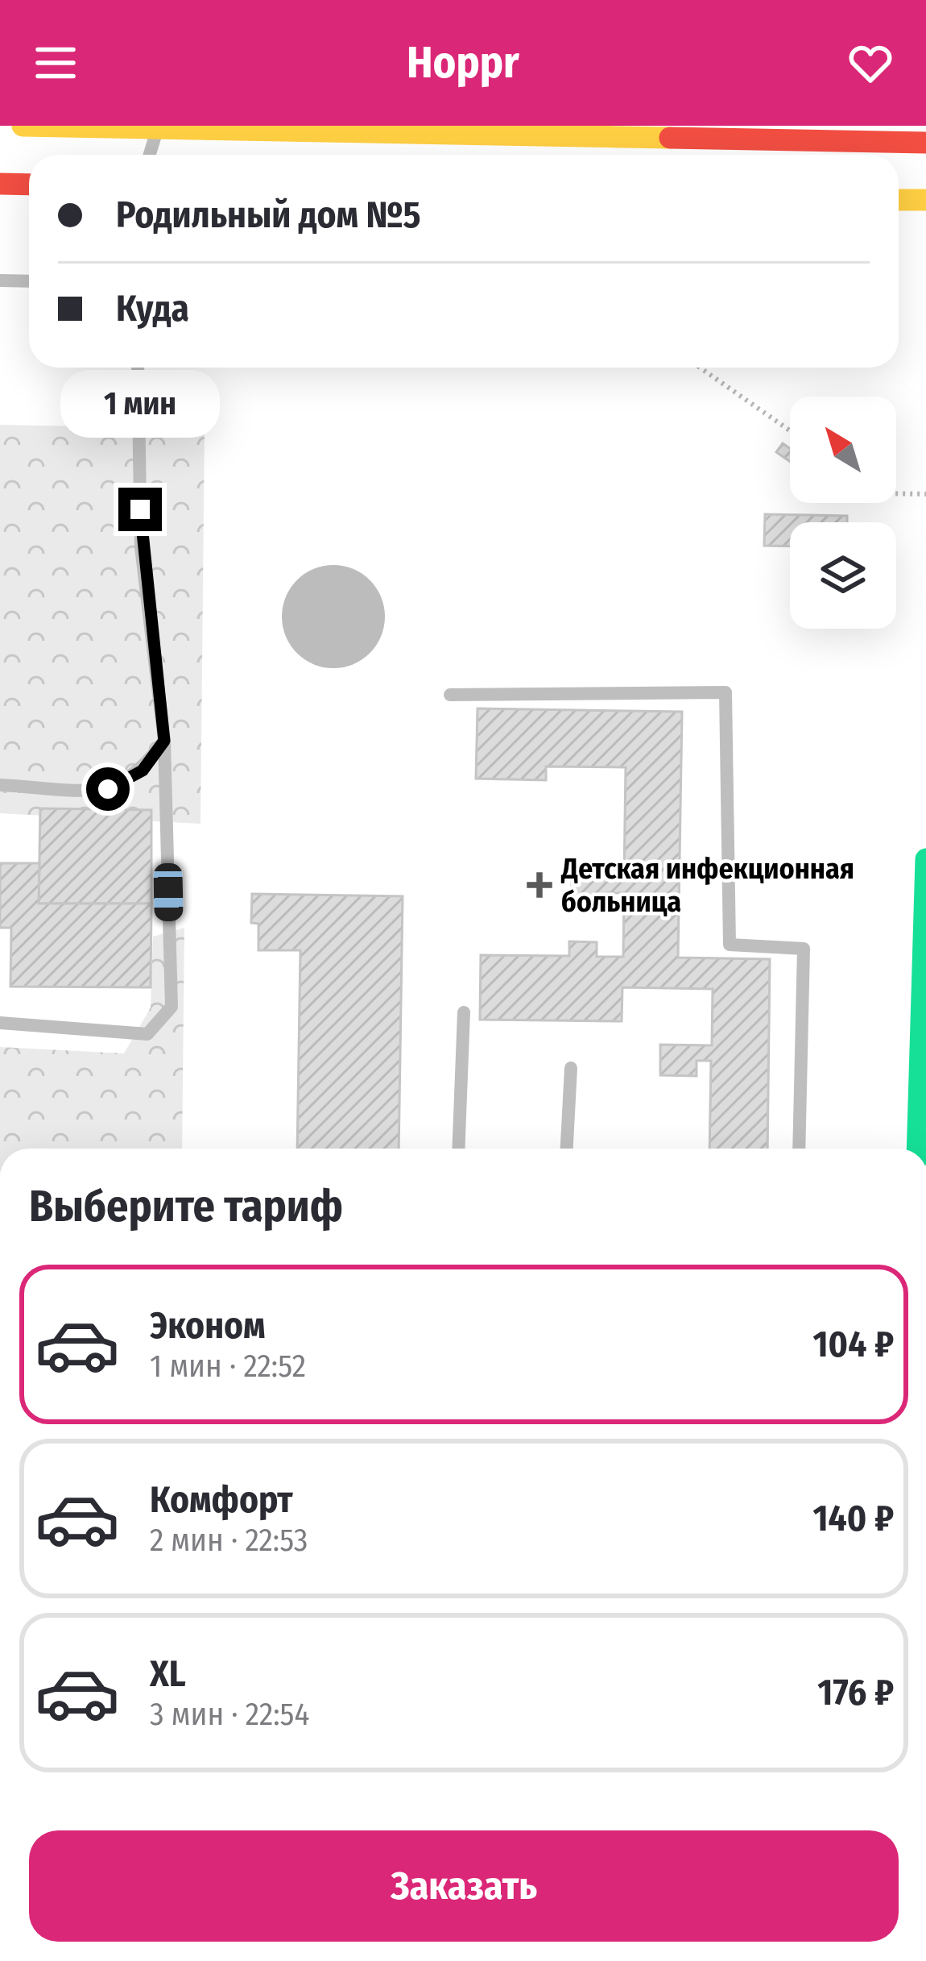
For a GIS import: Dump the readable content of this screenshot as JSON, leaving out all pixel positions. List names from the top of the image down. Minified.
{"places":{"health":["Детская инфекционная больница"]},"north":"top left","page":{"header":"Hoppr","banner":["Родильный дом №5","Куда"],"bubble":"1 мин","heading":"Выберите тариф","list":[{"name":"Эконом","note":"1 мин · 22:52","value":"104 ₽"},{"name":"Комфорт","note":"2 мин · 22:53","value":"140 ₽"},{"name":"XL","note":"3 мин · 22:54","value":"176 ₽"}],"buttons":"Заказать"}}
